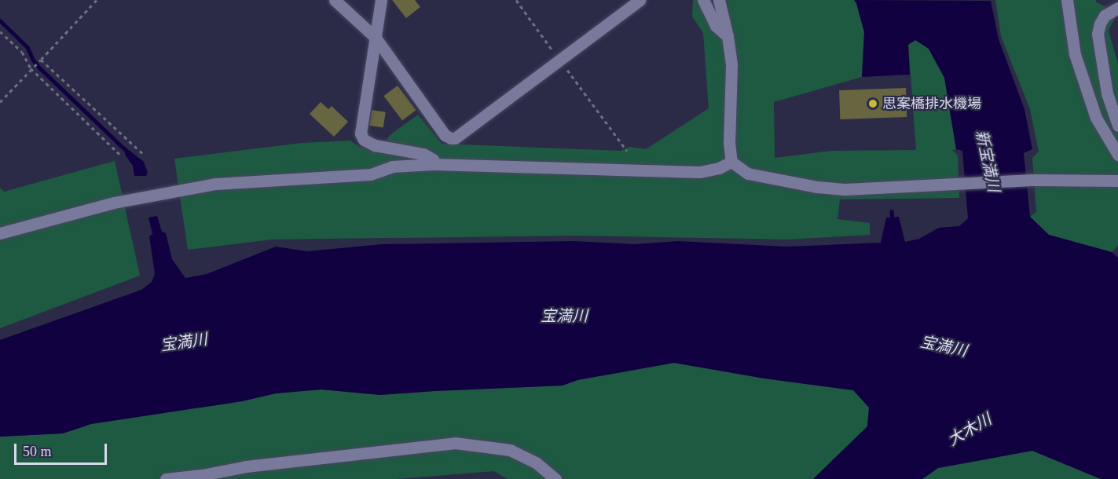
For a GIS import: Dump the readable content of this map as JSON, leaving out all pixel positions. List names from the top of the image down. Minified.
{"water":["新宝満川","宝満川","大木川"],"places":["思案橋排水機場"],"scale_bar":"50 m"}
